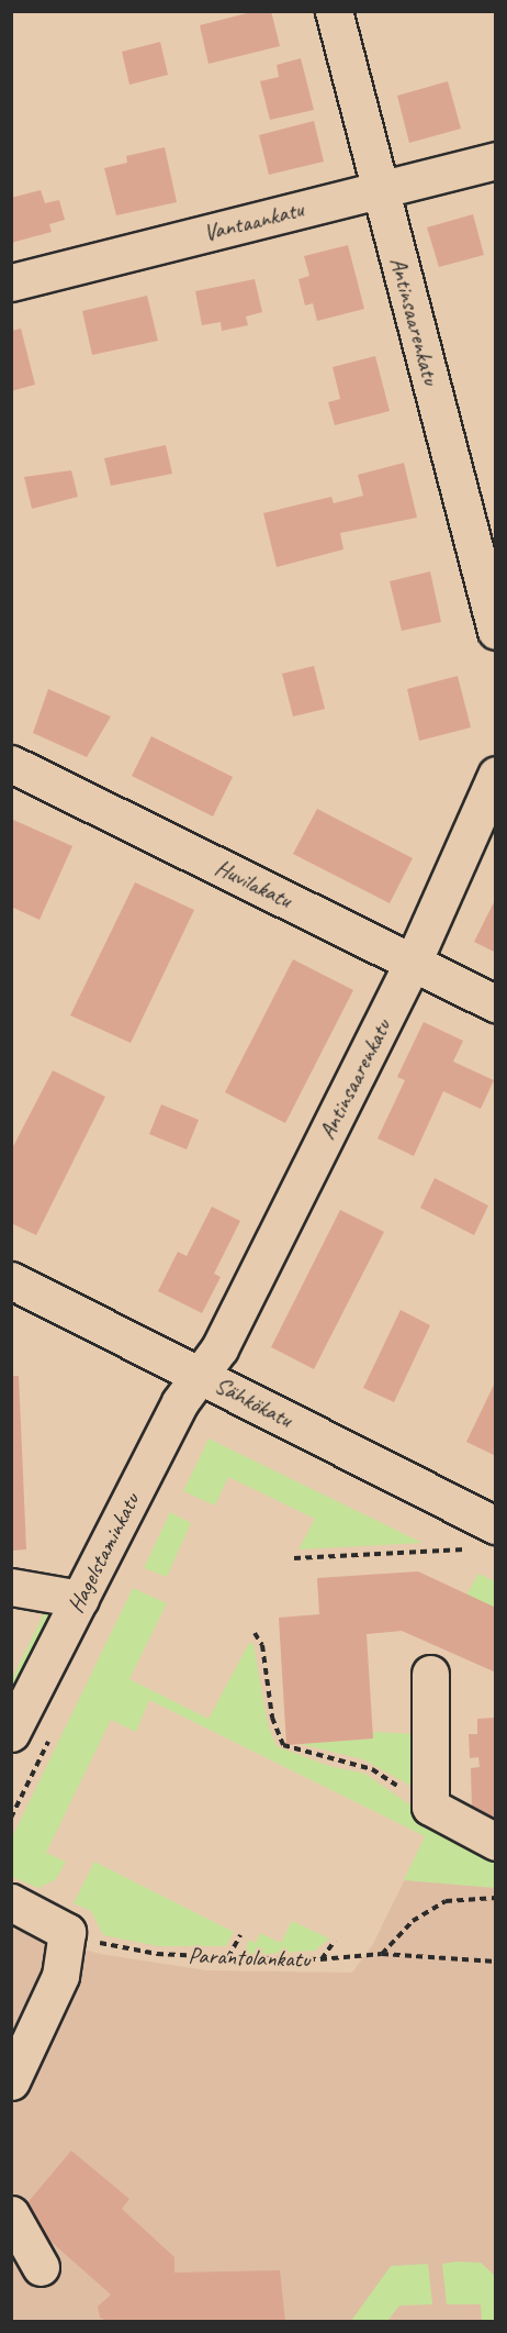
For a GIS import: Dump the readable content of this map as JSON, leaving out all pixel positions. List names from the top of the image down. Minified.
{"streets":{"street":["Vantaankatu","Antinsaarenkatu","Huvilakatu","Sähkökatu","Hagelstaminkatu"],"path":["Parantolankatu"]},"crossings":[["Vantaankatu","Antinsaarenkatu"],["Antinsaarenkatu","Huvilakatu"],["Antinsaarenkatu","Sähkökatu"],["Antinsaarenkatu","Hagelstaminkatu"],["Sähkökatu","Hagelstaminkatu"]]}
